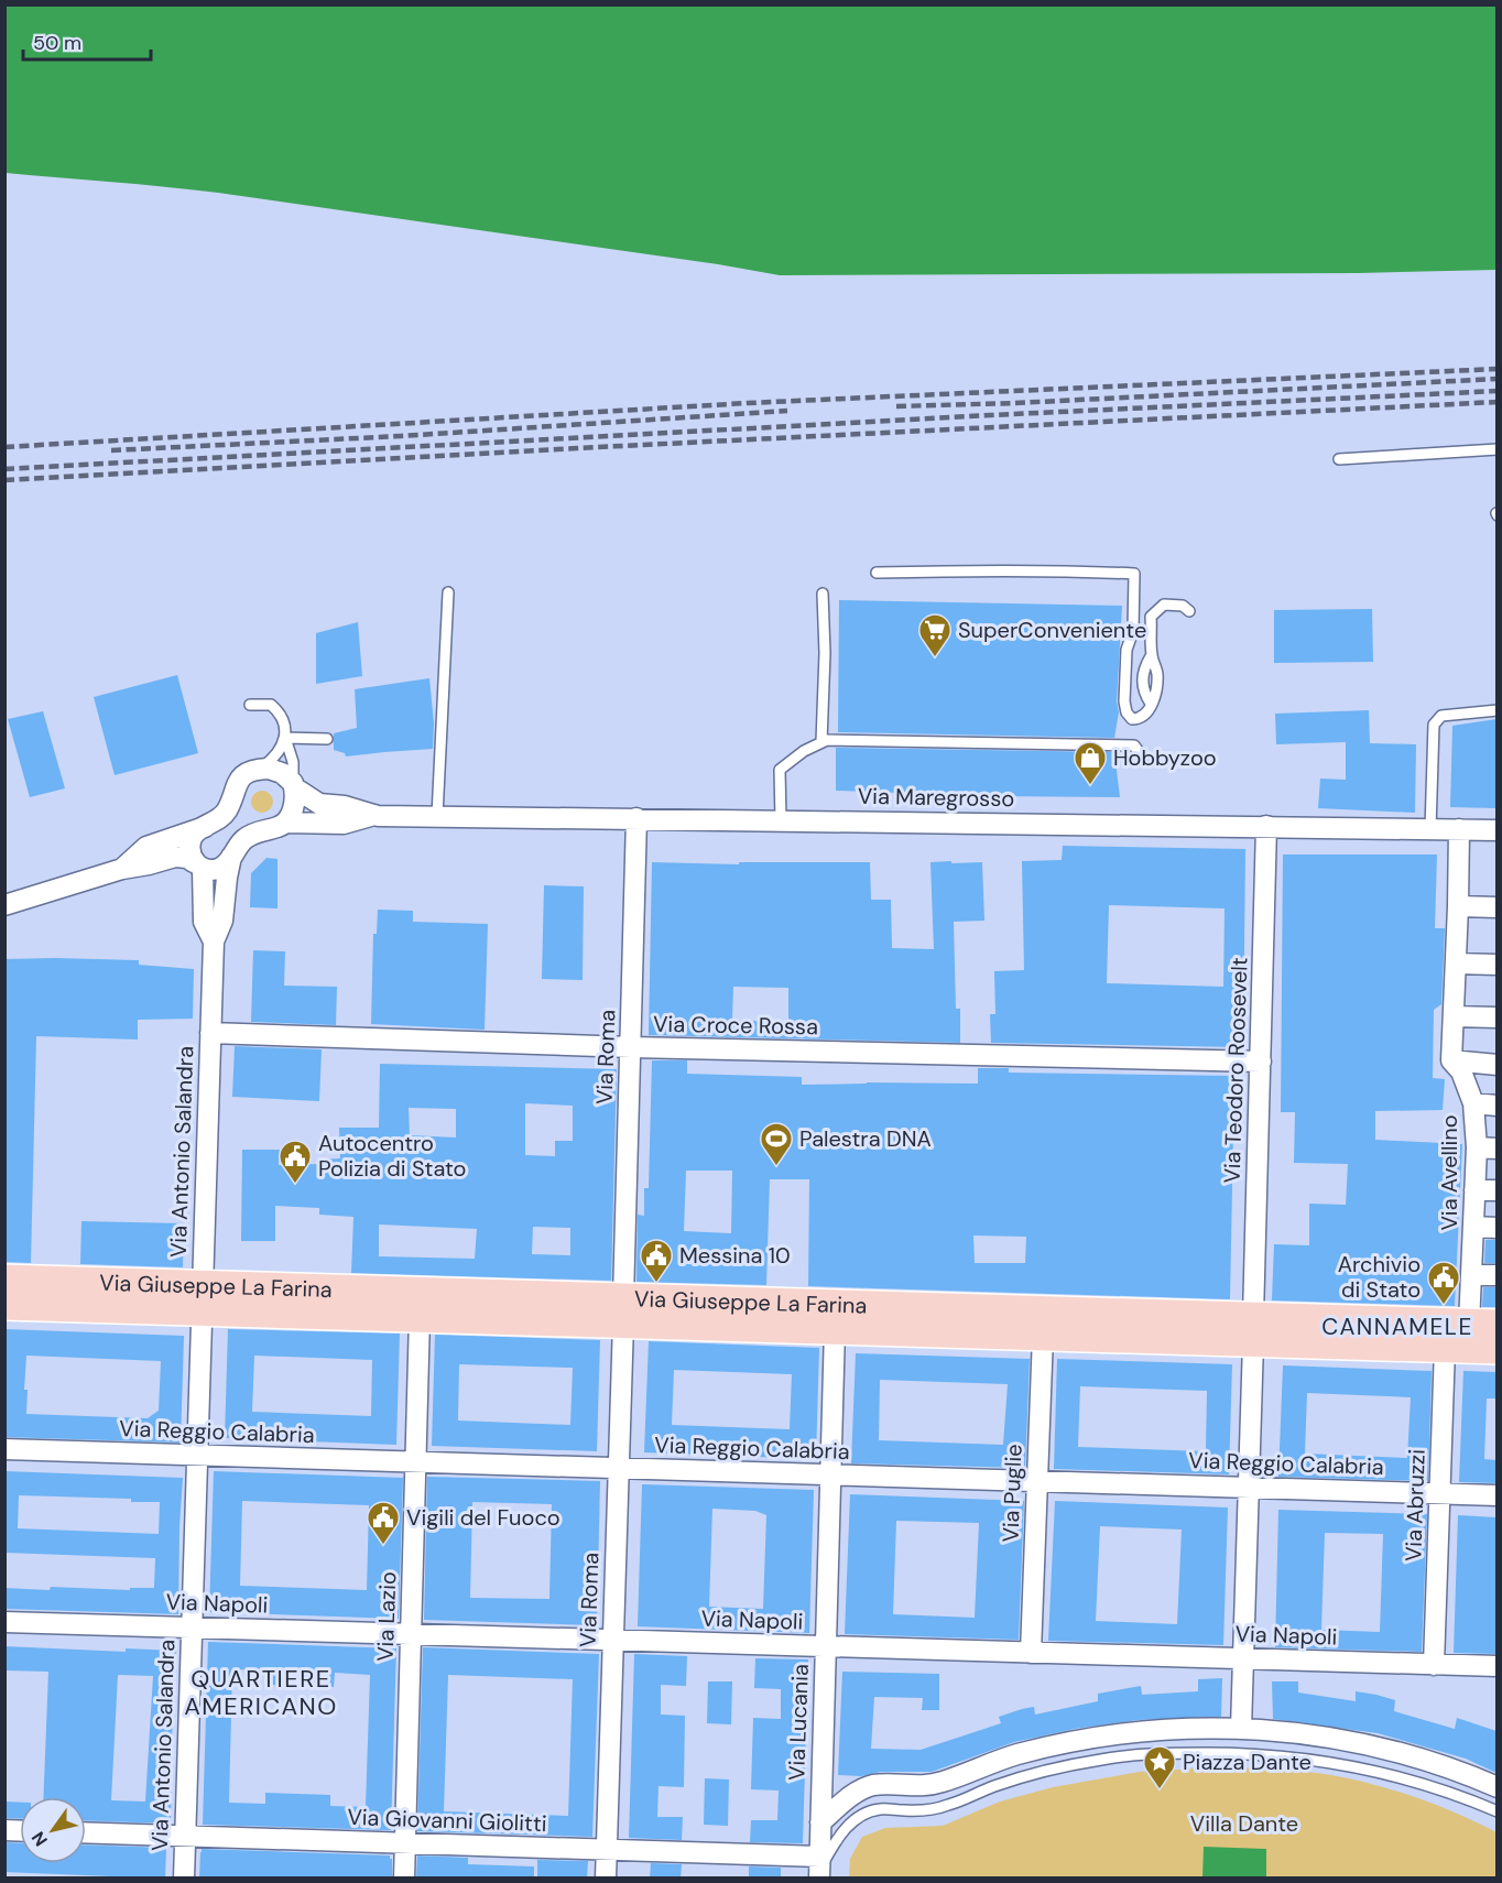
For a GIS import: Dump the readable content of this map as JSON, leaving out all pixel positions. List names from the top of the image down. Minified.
{"streets":{"main road":["Via Giuseppe La Farina"],"street":["Via Maregrosso","Via Croce Rossa","Via Roma","Via Teodoro Roosevelt","Via Antonio Salandra","Via Avellino","Via Reggio Calabria","Via Puglie","Via Abruzzi","Via Napoli","Via Lazio","Via Lucania","Via Giovanni Giolitti"]},"crossings":[["Via Maregrosso","Via Roma"],["Via Maregrosso","Via Teodoro Roosevelt"],["Via Croce Rossa","Via Roma"],["Via Croce Rossa","Via Teodoro Roosevelt"],["Via Croce Rossa","Via Antonio Salandra"],["Via Roma","Via Giuseppe La Farina"],["Via Roma","Via Reggio Calabria"],["Via Roma","Via Napoli"],["Via Roma","Via Giovanni Giolitti"],["Via Teodoro Roosevelt","Via Giuseppe La Farina"],["Via Teodoro Roosevelt","Via Reggio Calabria"],["Via Teodoro Roosevelt","Via Napoli"],["Via Antonio Salandra","Via Giuseppe La Farina"],["Via Antonio Salandra","Via Reggio Calabria"],["Via Antonio Salandra","Via Napoli"],["Via Antonio Salandra","Via Giovanni Giolitti"],["Via Avellino","Via Giuseppe La Farina"],["Via Giuseppe La Farina","Via Puglie"],["Via Giuseppe La Farina","Via Abruzzi"],["Via Giuseppe La Farina","Via Lazio"],["Via Giuseppe La Farina","Via Lucania"],["Via Reggio Calabria","Via Puglie"],["Via Reggio Calabria","Via Abruzzi"],["Via Reggio Calabria","Via Lazio"],["Via Reggio Calabria","Via Lucania"],["Via Puglie","Via Napoli"],["Via Abruzzi","Via Napoli"],["Via Napoli","Via Lazio"],["Via Napoli","Via Lucania"],["Via Lazio","Via Giovanni Giolitti"],["Via Lucania","Via Giovanni Giolitti"]],"districts":["CANNAMELE","QUARTIERE AMERICANO"],"parks":["Villa Dante"],"places":{"supermarket":["SuperConveniente"],"shop":["Hobbyzoo"],"sports":["Palestra DNA"],"public building":["Autocentro Polizia di Stato","Messina 10","Archivio di Stato","Vigili del Fuoco"],"place":["Piazza Dante"]},"scale_bar":"50 m","north":"bottom left"}
